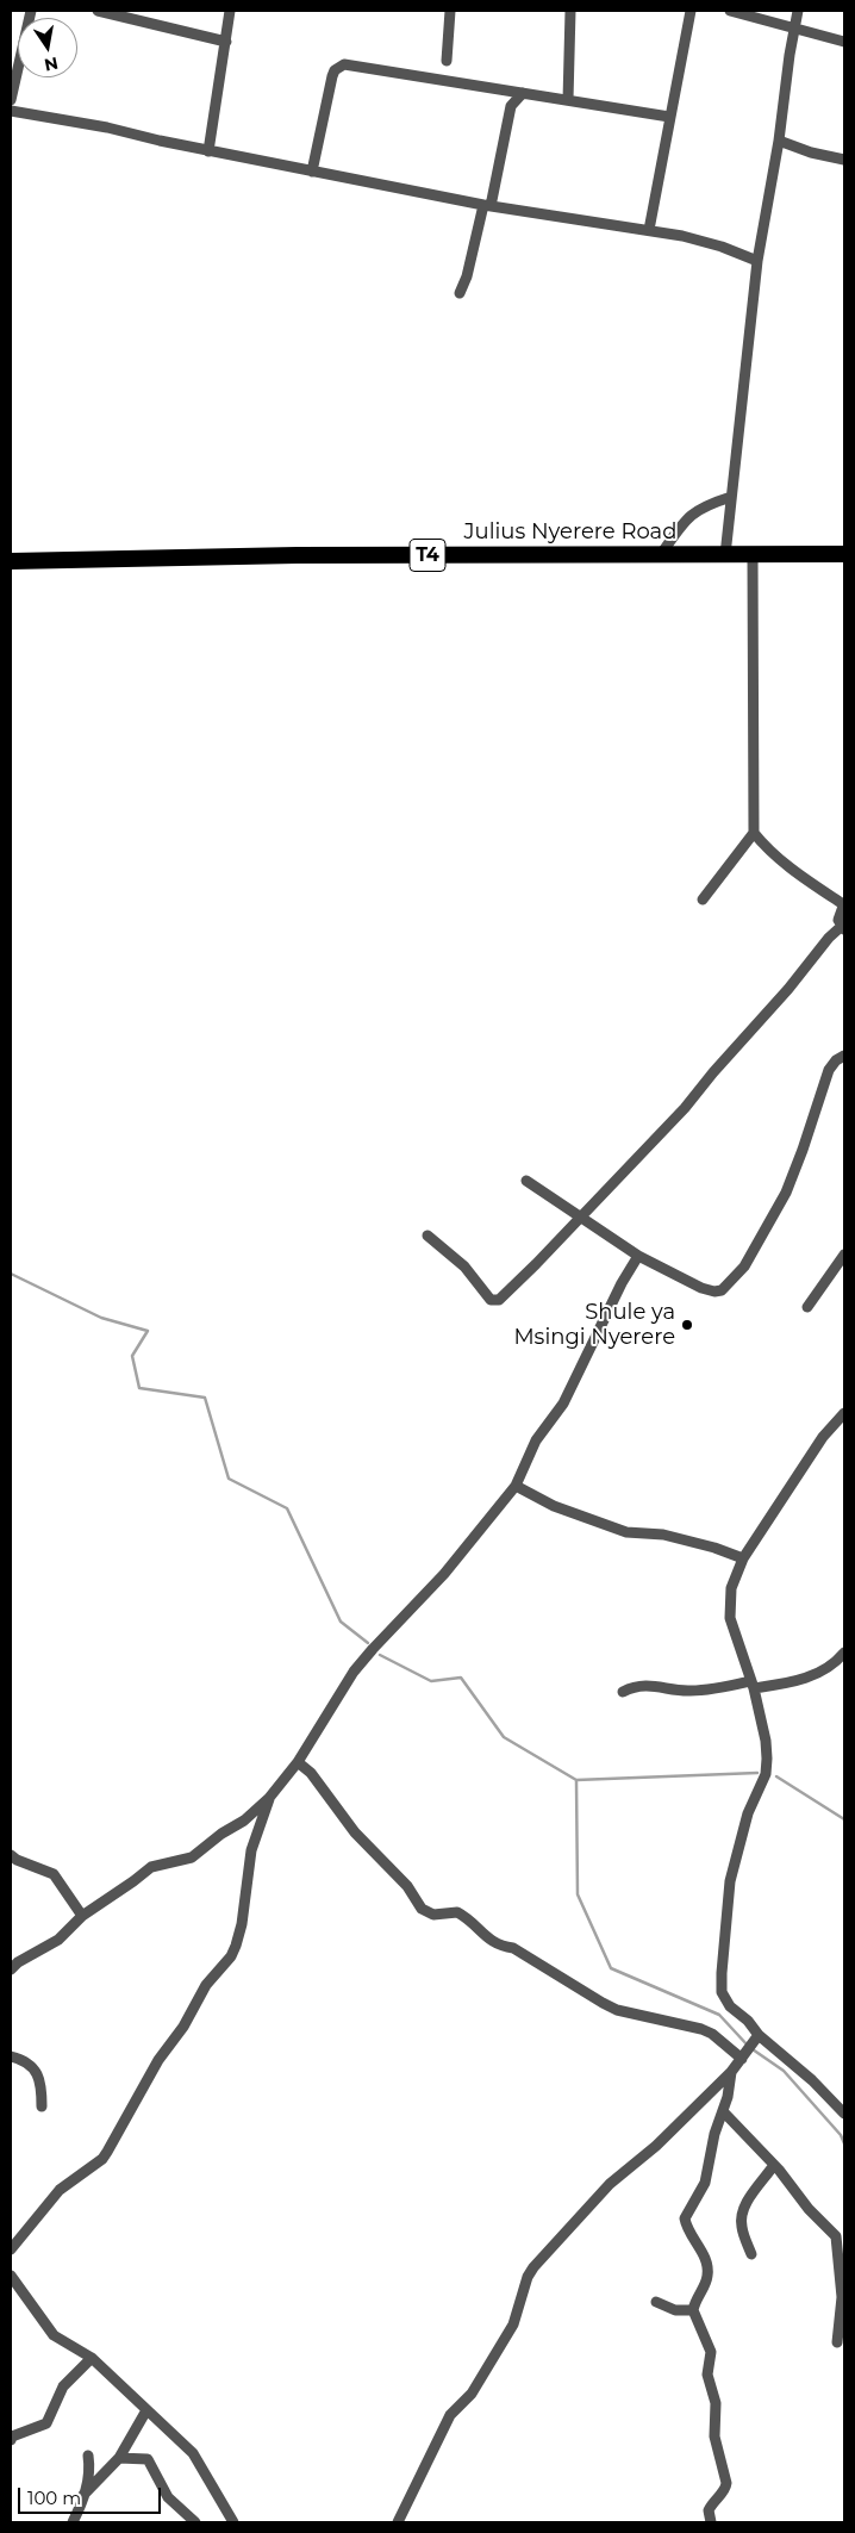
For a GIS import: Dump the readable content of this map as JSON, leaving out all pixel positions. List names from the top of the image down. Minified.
{"streets":{"highway":["Julius Nyerere Road","T4"]},"places":["Shule ya Msingi Nyerere"],"scale_bar":"100 m","north":"bottom"}
